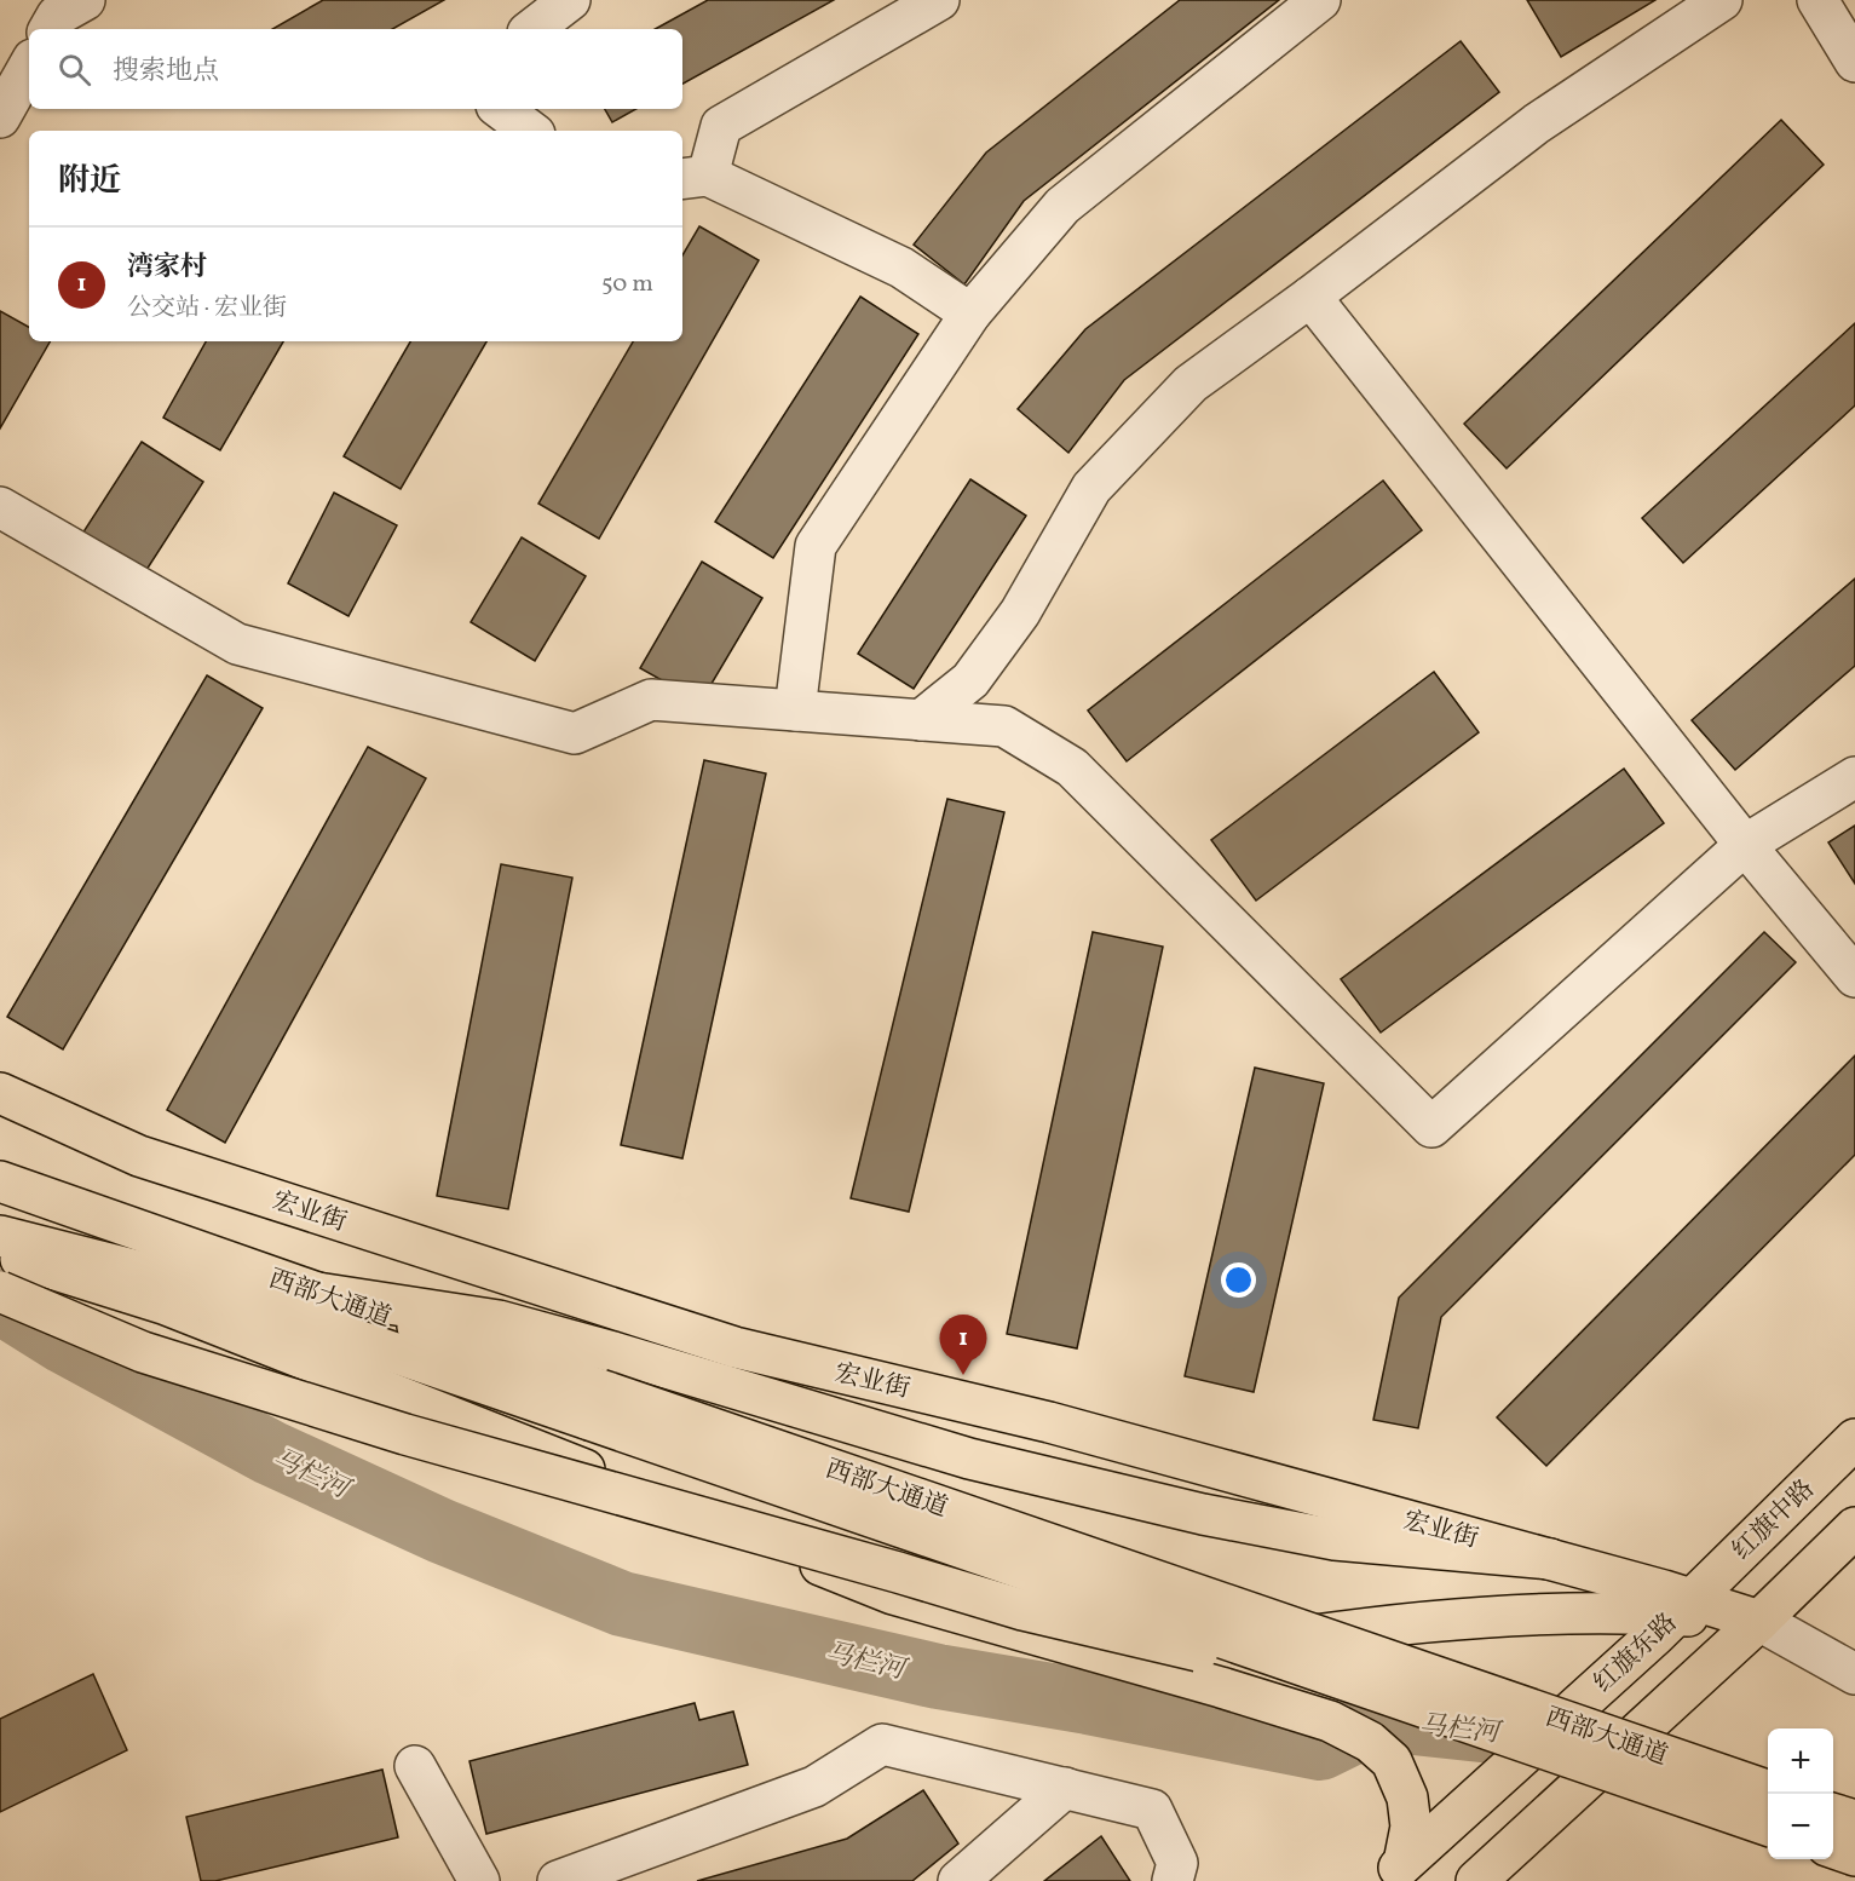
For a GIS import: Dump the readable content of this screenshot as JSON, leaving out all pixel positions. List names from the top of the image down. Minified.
{"streets":{"main road":["宏业街","西部大通道","红旗中路","红旗东路"]},"crossings":[["宏业街","红旗中路"],["宏业街","红旗东路"],["红旗中路","红旗东路"]],"water":["马栏河"],"page":{"search":"搜索地点","heading":"附近","list":[{"mark":"1","name":"湾家村","note":"公交站 · 宏业街","value":"50 m"}],"pins":"1","map_buttons":["+","−"]}}
